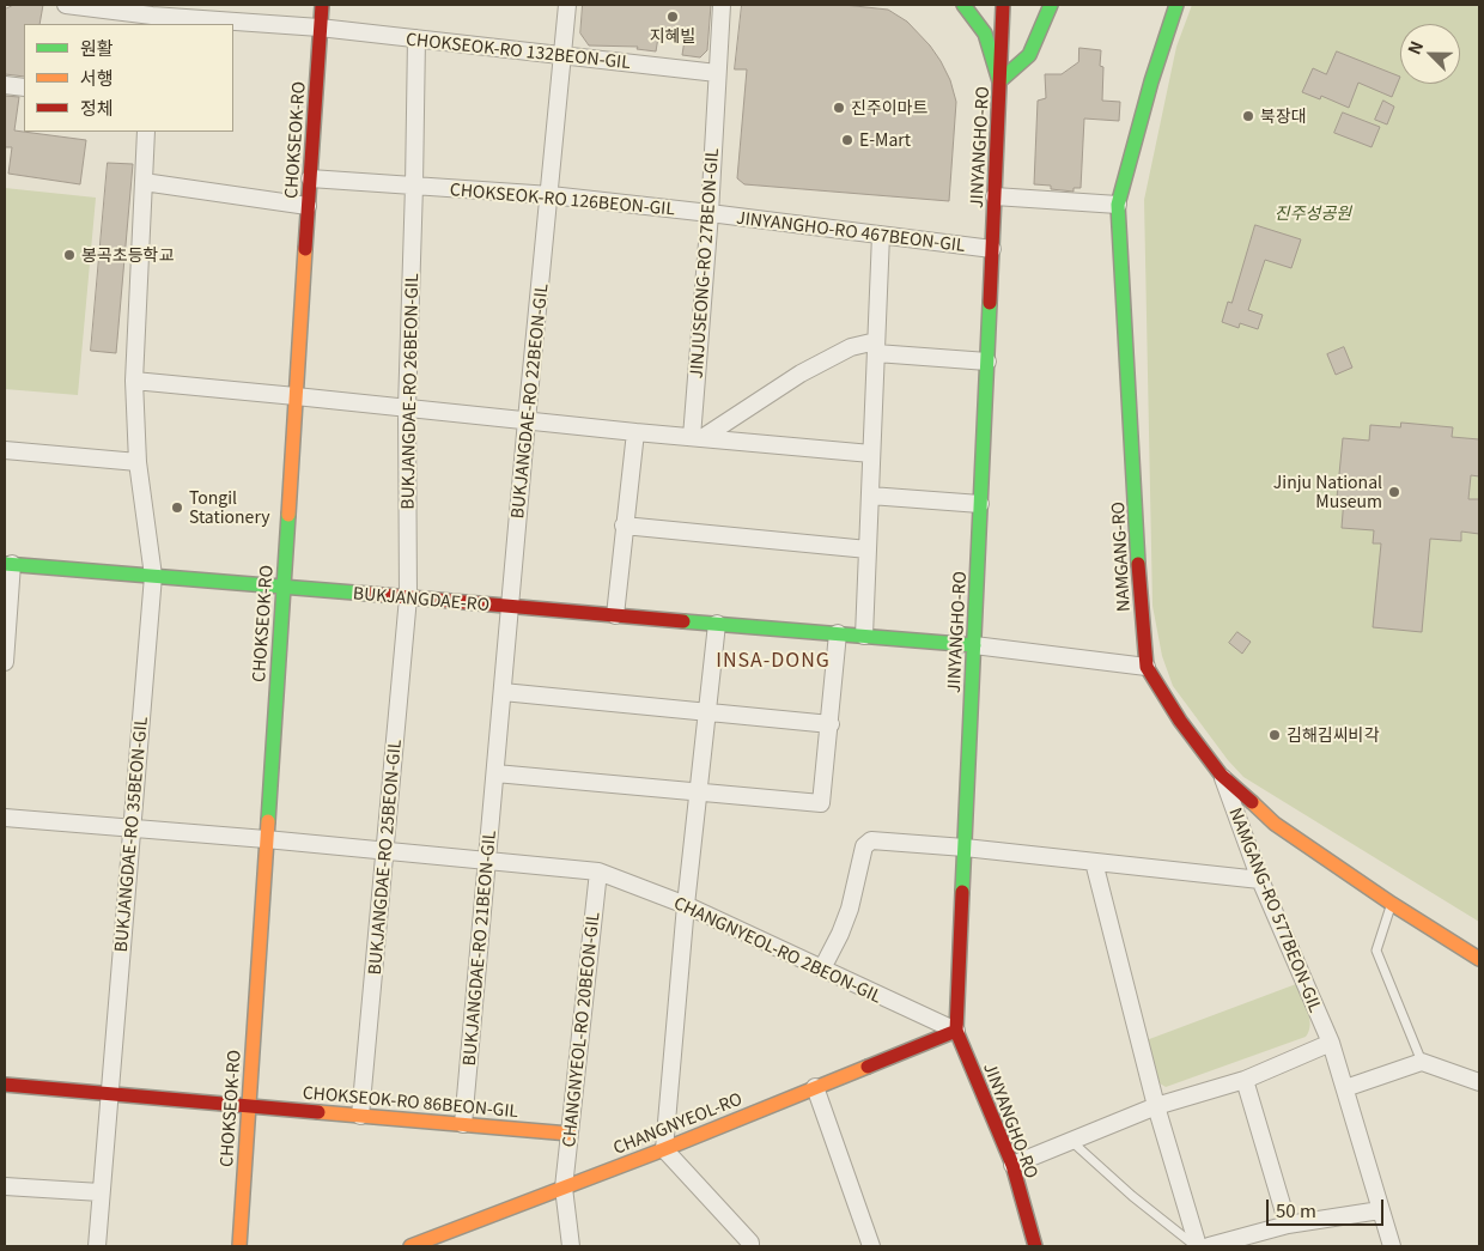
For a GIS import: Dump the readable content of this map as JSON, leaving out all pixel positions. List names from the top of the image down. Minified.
{"streets":{"street":["CHOKSEOK-RO 132BEON-GIL","CHOKSEOK-RO","JINYANGHO-RO","CHOKSEOK-RO 126BEON-GIL","JINYANGHO-RO 467BEON-GIL","JINJUSEONG-RO 27BEON-GIL","BUKJANGDAE-RO 26BEON-GIL","BUKJANGDAE-RO 22BEON-GIL","NAMGANG-RO","BUKJANGDAE-RO","BUKJANGDAE-RO 35BEON-GIL","BUKJANGDAE-RO 25BEON-GIL","NAMGANG-RO 577BEON-GIL","BUKJANGDAE-RO 21BEON-GIL","CHANGNYEOL-RO 2BEON-GIL","CHANGNYEOL-RO 20BEON-GIL","CHOKSEOK-RO 86BEON-GIL","CHANGNYEOL-RO"]},"crossings":[["CHOKSEOK-RO 132BEON-GIL","CHOKSEOK-RO"],["CHOKSEOK-RO 132BEON-GIL","JINJUSEONG-RO 27BEON-GIL"],["CHOKSEOK-RO 132BEON-GIL","BUKJANGDAE-RO 22BEON-GIL"],["CHOKSEOK-RO","CHOKSEOK-RO 126BEON-GIL"],["CHOKSEOK-RO","BUKJANGDAE-RO"],["CHOKSEOK-RO","CHANGNYEOL-RO 2BEON-GIL"],["CHOKSEOK-RO","CHOKSEOK-RO 86BEON-GIL"],["JINYANGHO-RO","JINYANGHO-RO 467BEON-GIL"],["JINYANGHO-RO","BUKJANGDAE-RO"],["JINYANGHO-RO","CHANGNYEOL-RO 2BEON-GIL"],["JINYANGHO-RO","CHANGNYEOL-RO"],["CHOKSEOK-RO 126BEON-GIL","JINYANGHO-RO 467BEON-GIL"],["CHOKSEOK-RO 126BEON-GIL","JINJUSEONG-RO 27BEON-GIL"],["CHOKSEOK-RO 126BEON-GIL","BUKJANGDAE-RO 26BEON-GIL"],["CHOKSEOK-RO 126BEON-GIL","BUKJANGDAE-RO 22BEON-GIL"],["JINYANGHO-RO 467BEON-GIL","JINJUSEONG-RO 27BEON-GIL"],["BUKJANGDAE-RO 26BEON-GIL","BUKJANGDAE-RO"],["BUKJANGDAE-RO 26BEON-GIL","BUKJANGDAE-RO 25BEON-GIL"],["BUKJANGDAE-RO 22BEON-GIL","BUKJANGDAE-RO"],["BUKJANGDAE-RO 22BEON-GIL","BUKJANGDAE-RO 21BEON-GIL"],["NAMGANG-RO","NAMGANG-RO 577BEON-GIL"],["BUKJANGDAE-RO","BUKJANGDAE-RO 35BEON-GIL"],["BUKJANGDAE-RO","BUKJANGDAE-RO 25BEON-GIL"],["BUKJANGDAE-RO","BUKJANGDAE-RO 21BEON-GIL"],["BUKJANGDAE-RO 35BEON-GIL","CHANGNYEOL-RO 2BEON-GIL"],["BUKJANGDAE-RO 35BEON-GIL","CHOKSEOK-RO 86BEON-GIL"],["BUKJANGDAE-RO 25BEON-GIL","CHANGNYEOL-RO 2BEON-GIL"],["BUKJANGDAE-RO 25BEON-GIL","CHOKSEOK-RO 86BEON-GIL"],["BUKJANGDAE-RO 21BEON-GIL","CHANGNYEOL-RO 2BEON-GIL"],["BUKJANGDAE-RO 21BEON-GIL","CHOKSEOK-RO 86BEON-GIL"],["CHANGNYEOL-RO 2BEON-GIL","CHANGNYEOL-RO 20BEON-GIL"],["CHANGNYEOL-RO 2BEON-GIL","CHANGNYEOL-RO"],["CHANGNYEOL-RO 20BEON-GIL","CHOKSEOK-RO 86BEON-GIL"],["CHANGNYEOL-RO 20BEON-GIL","CHANGNYEOL-RO"]],"districts":["INSA-DONG"],"parks":["진주성공원"],"places":["지혜빌","진주이마트","북장대","E-Mart","봉곡초등학교","Jinju National Museum","Tongil Stationery","김해김씨비각"],"legend":["원활","서행","정체"],"scale_bar":"50 m","north":"top left"}
